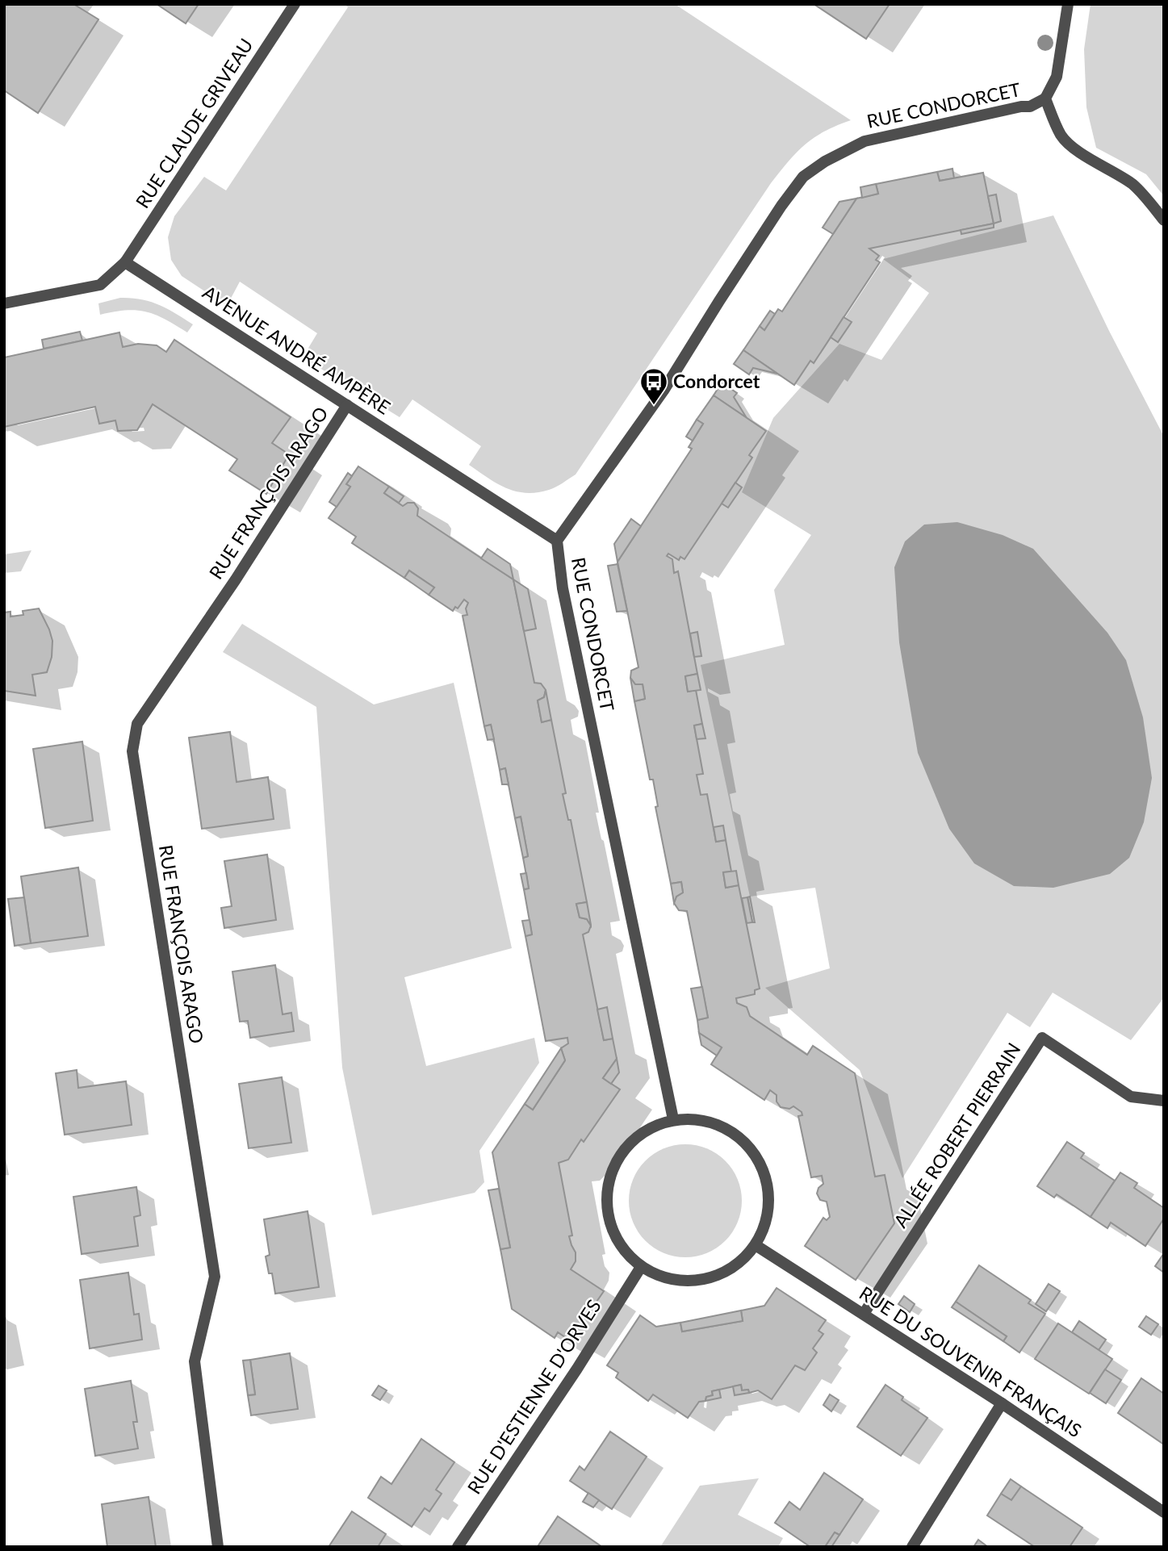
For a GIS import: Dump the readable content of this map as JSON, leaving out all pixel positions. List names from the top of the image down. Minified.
{"streets":{"street":["RUE CONDORCET","RUE CLAUDE GRIVEAU","AVENUE ANDRÉ AMPÈRE","RUE FRANÇOIS ARAGO","ALLÉE ROBERT PIERRAIN","RUE DU SOUVENIR FRANÇAIS","RUE D'ESTIENNE D'ORVES"]},"crossings":[["RUE CONDORCET","AVENUE ANDRÉ AMPÈRE"],["RUE CONDORCET","RUE DU SOUVENIR FRANÇAIS"],["RUE CONDORCET","RUE D'ESTIENNE D'ORVES"],["RUE CLAUDE GRIVEAU","AVENUE ANDRÉ AMPÈRE"],["AVENUE ANDRÉ AMPÈRE","RUE FRANÇOIS ARAGO"],["ALLÉE ROBERT PIERRAIN","RUE DU SOUVENIR FRANÇAIS"],["RUE DU SOUVENIR FRANÇAIS","RUE D'ESTIENNE D'ORVES"]],"places":{"bus stop":["Condorcet"]}}
